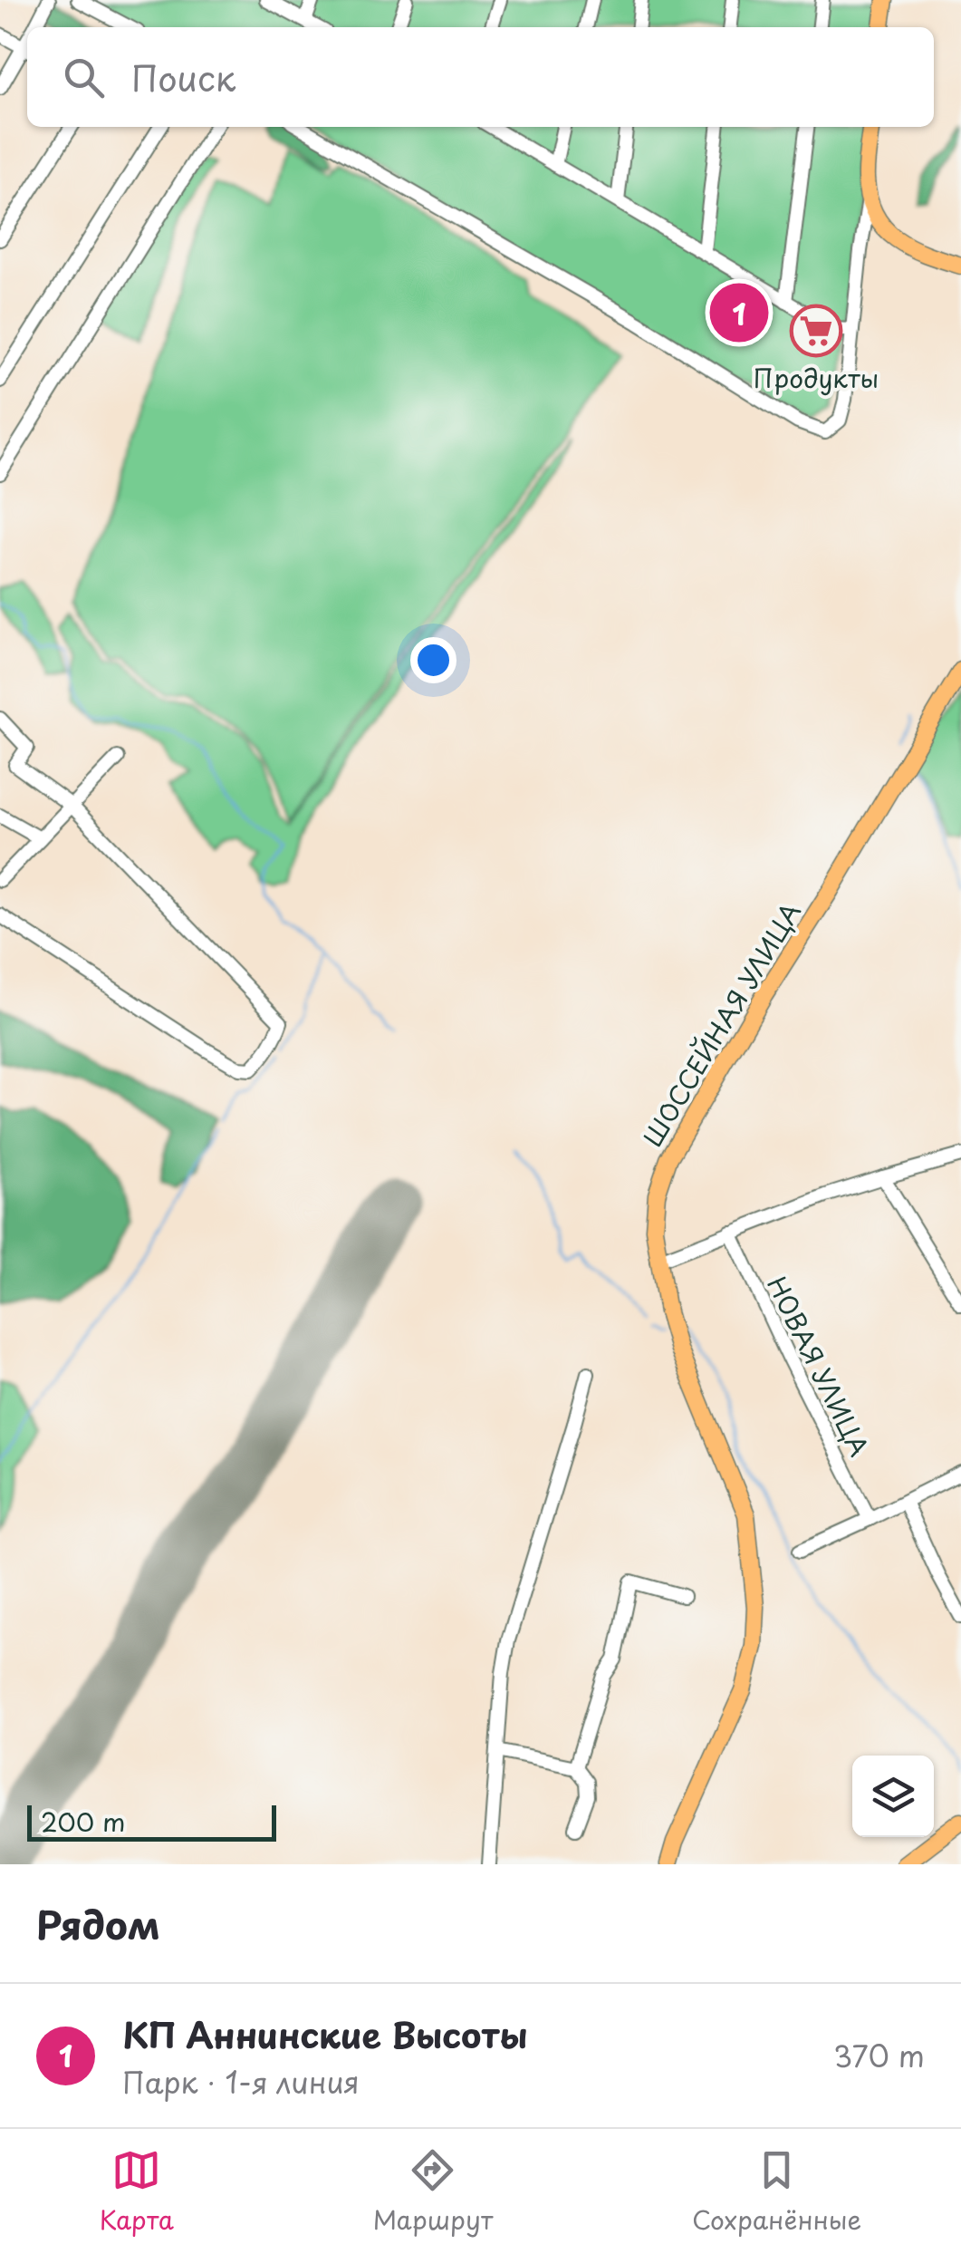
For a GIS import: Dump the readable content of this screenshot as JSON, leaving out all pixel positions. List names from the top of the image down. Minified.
{"streets":{"main road":["ШОССЕЙНАЯ УЛИЦА"],"street":["НОВАЯ УЛИЦА"]},"places":{"supermarket":["Продукты"]},"scale_bar":"200 m","page":{"search":"Поиск","pins":"1","scale":"200 m","heading":"Рядом","list":[{"mark":"1","name":"КП Аннинские Высоты","note":"Парк · 1-я линия","value":"370 m"}],"nav":["Карта","Маршрут","Сохранённые"]}}
